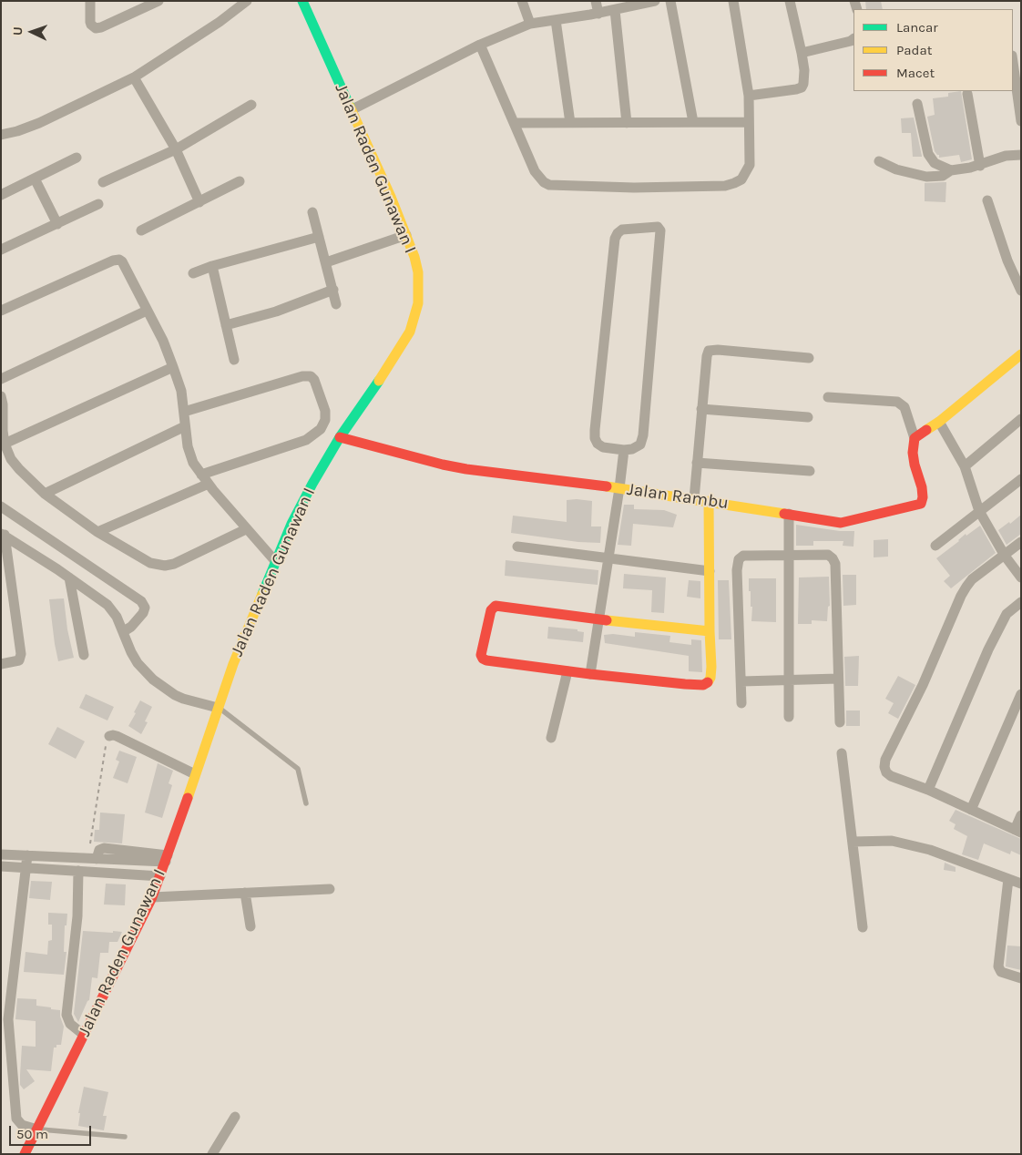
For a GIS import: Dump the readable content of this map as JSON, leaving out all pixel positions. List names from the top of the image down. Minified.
{"streets":{"main road":["Jalan Raden Gunawan I","Jalan Rambu"]},"crossings":[["Jalan Raden Gunawan I","Jalan Rambu"]],"legend":["Lancar","Padat","Macet"],"scale_bar":"50 m","north":"left"}
